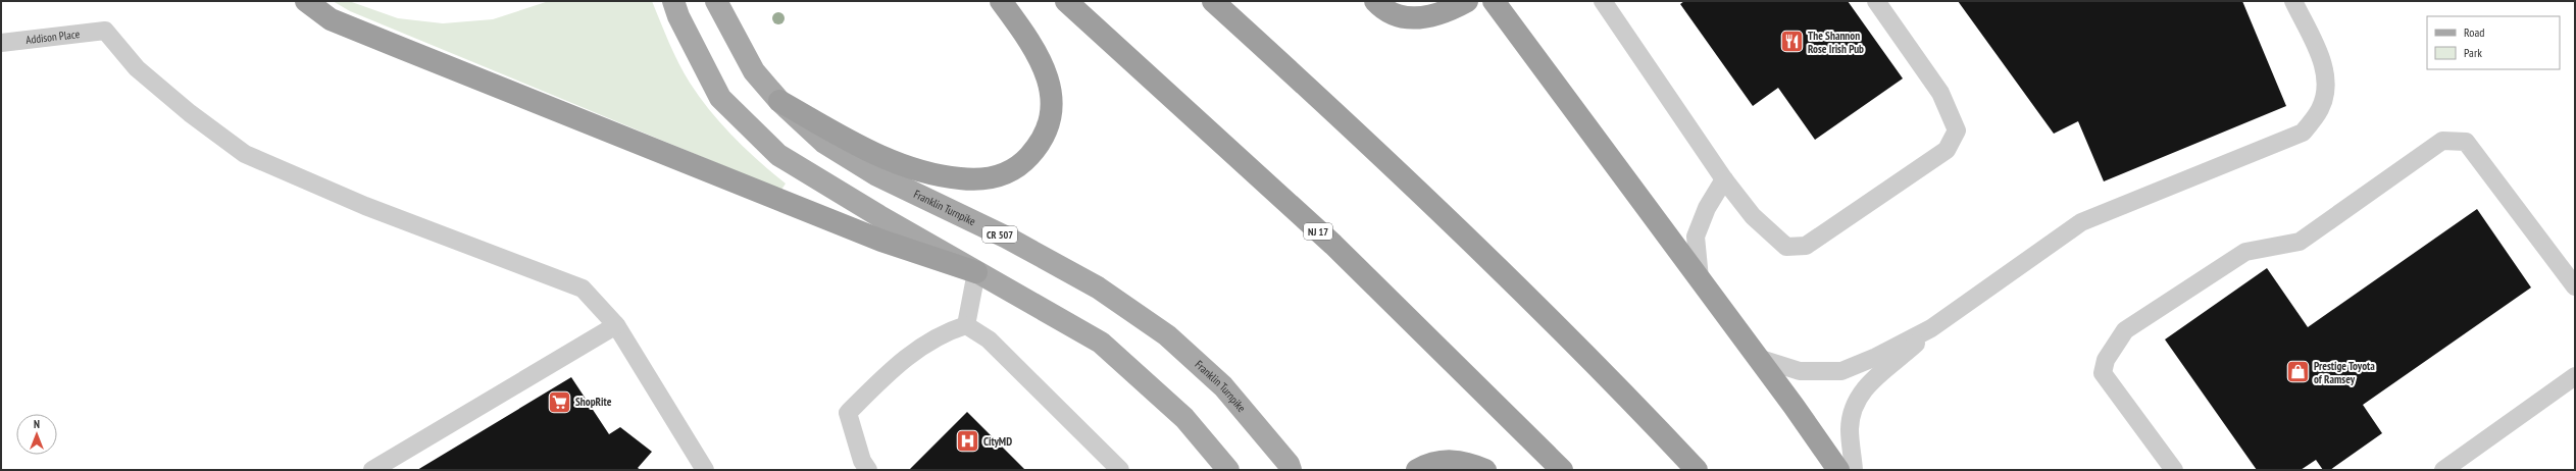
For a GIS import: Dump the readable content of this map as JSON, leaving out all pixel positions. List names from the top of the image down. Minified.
{"streets":{"highway":["NJ 17"],"main road":["Franklin Turnpike","CR 507"],"lane":["Addison Place"]},"places":{"restaurant":["The Shannon Rose Irish Pub"],"shop":["Prestige Toyota of Ramsey"],"supermarket":["ShopRite"],"hospital":["CityMD"]},"legend":["Road","Park"],"north":"top"}
